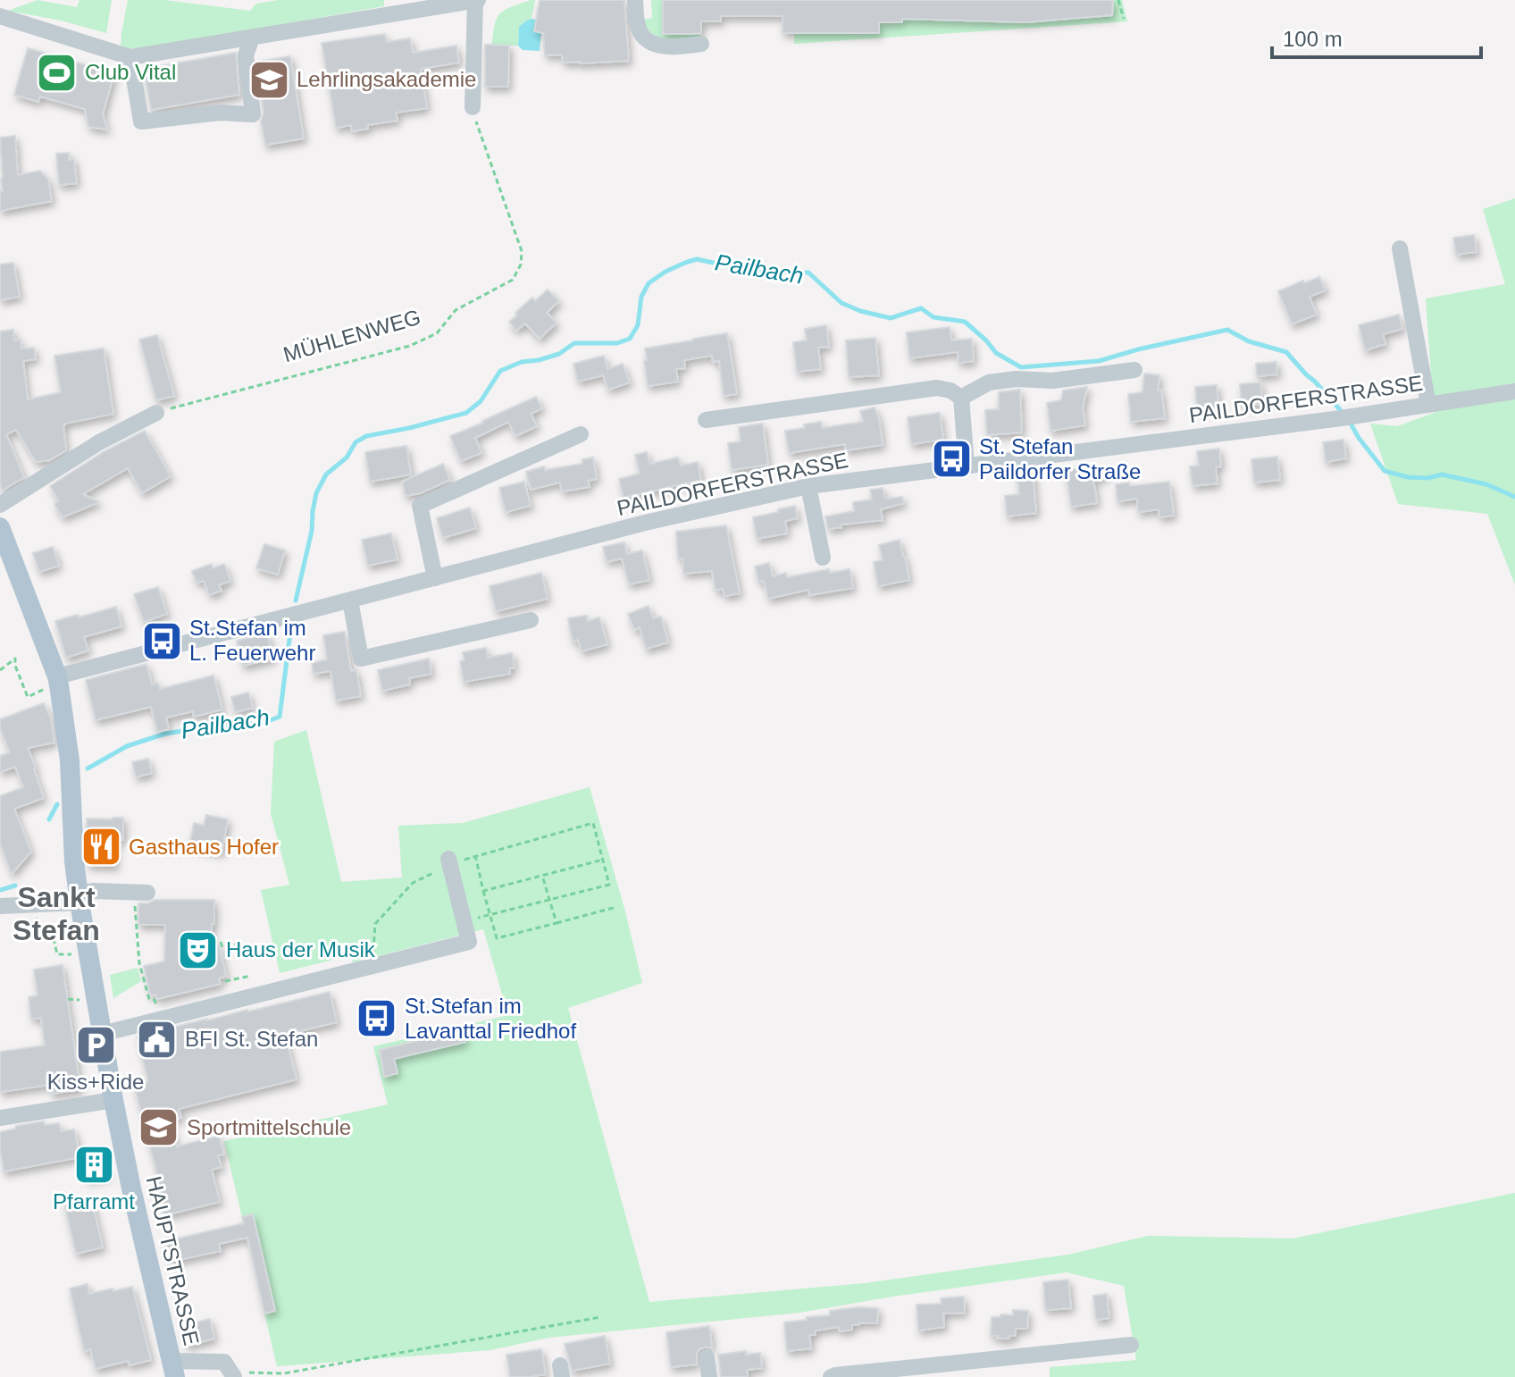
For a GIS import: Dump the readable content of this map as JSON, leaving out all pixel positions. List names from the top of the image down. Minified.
{"streets":{"main road":["HAUPTSTRASSE"],"street":["PAILDORFERSTRASSE"],"path":["MÜHLENWEG"]},"crossings":[["PAILDORFERSTRASSE","HAUPTSTRASSE"]],"districts":["Sankt Stefan"],"water":["Pailbach"],"places":{"sports":["Club Vital"],"school or university":["Lehrlingsakademie","Sportmittelschule"],"bus stop":["St. Stefan Paildorfer Straße","St.Stefan im L. Feuerwehr","St.Stefan im Lavanttal Friedhof"],"restaurant":["Gasthaus Hofer"],"theatre":["Haus der Musik"],"public building":["BFI St. Stefan"],"parking":["Kiss+Ride"],"building":["Pfarramt"]},"scale_bar":"100 m"}
